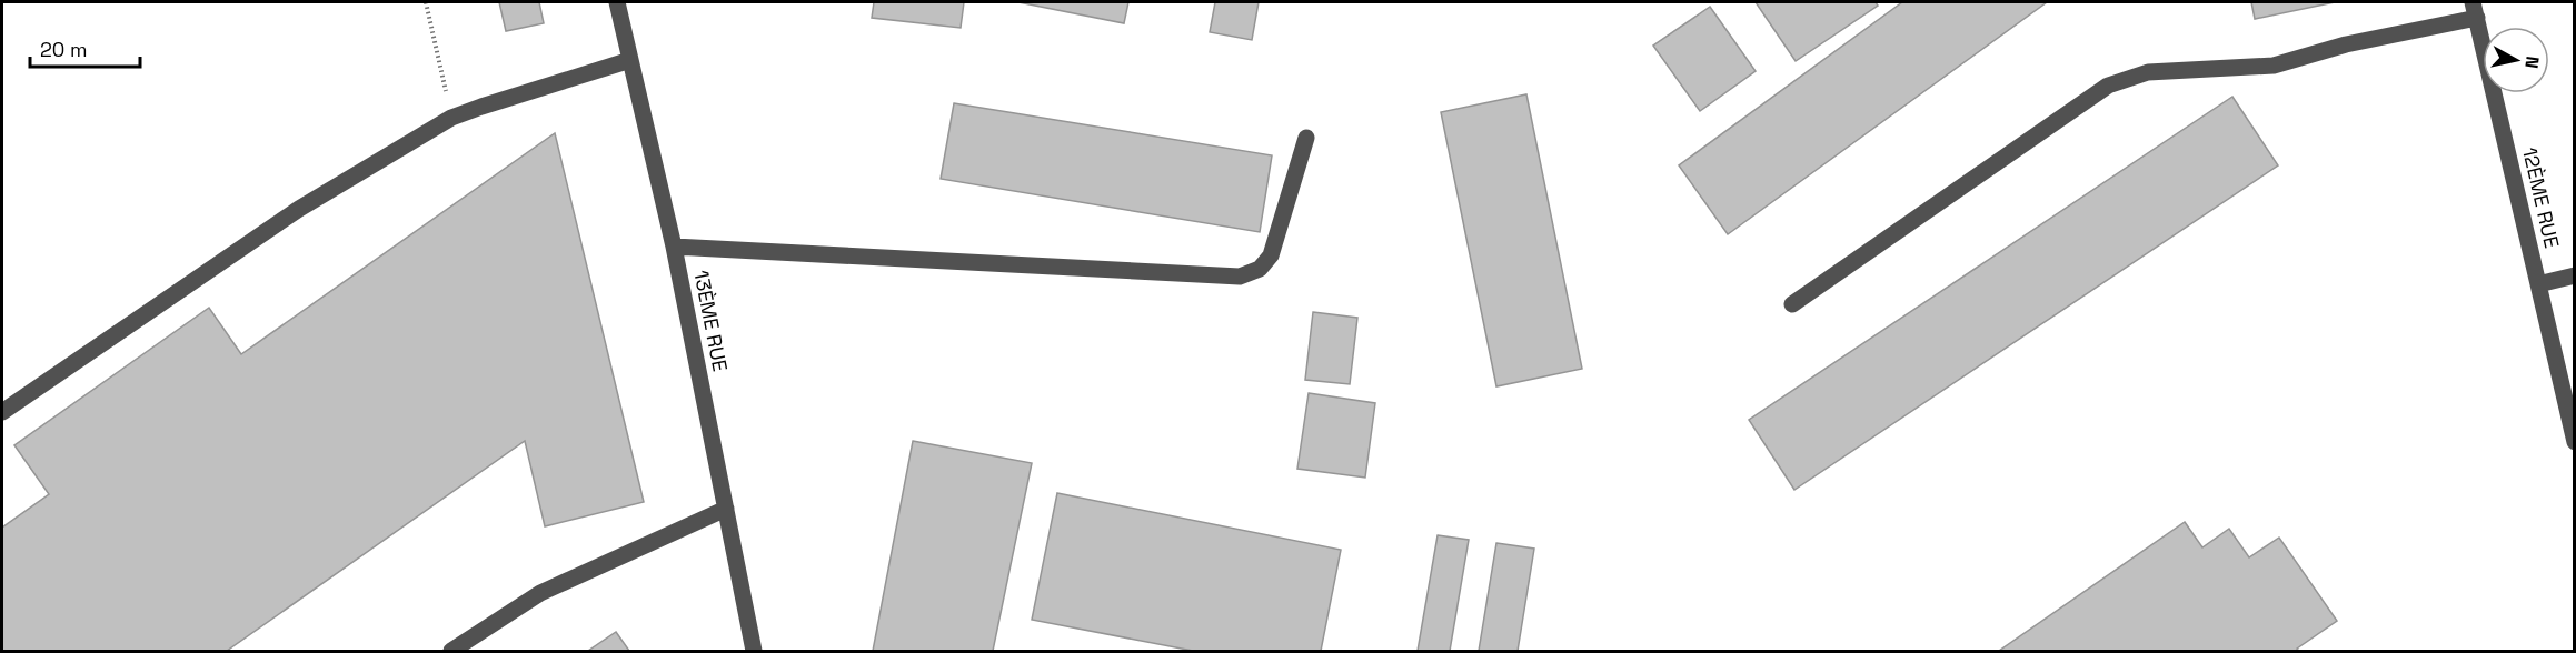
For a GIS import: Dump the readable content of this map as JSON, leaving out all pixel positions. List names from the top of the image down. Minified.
{"streets":{"street":["12ÈME RUE","13ÈME RUE"]},"scale_bar":"20 m","north":"right"}
